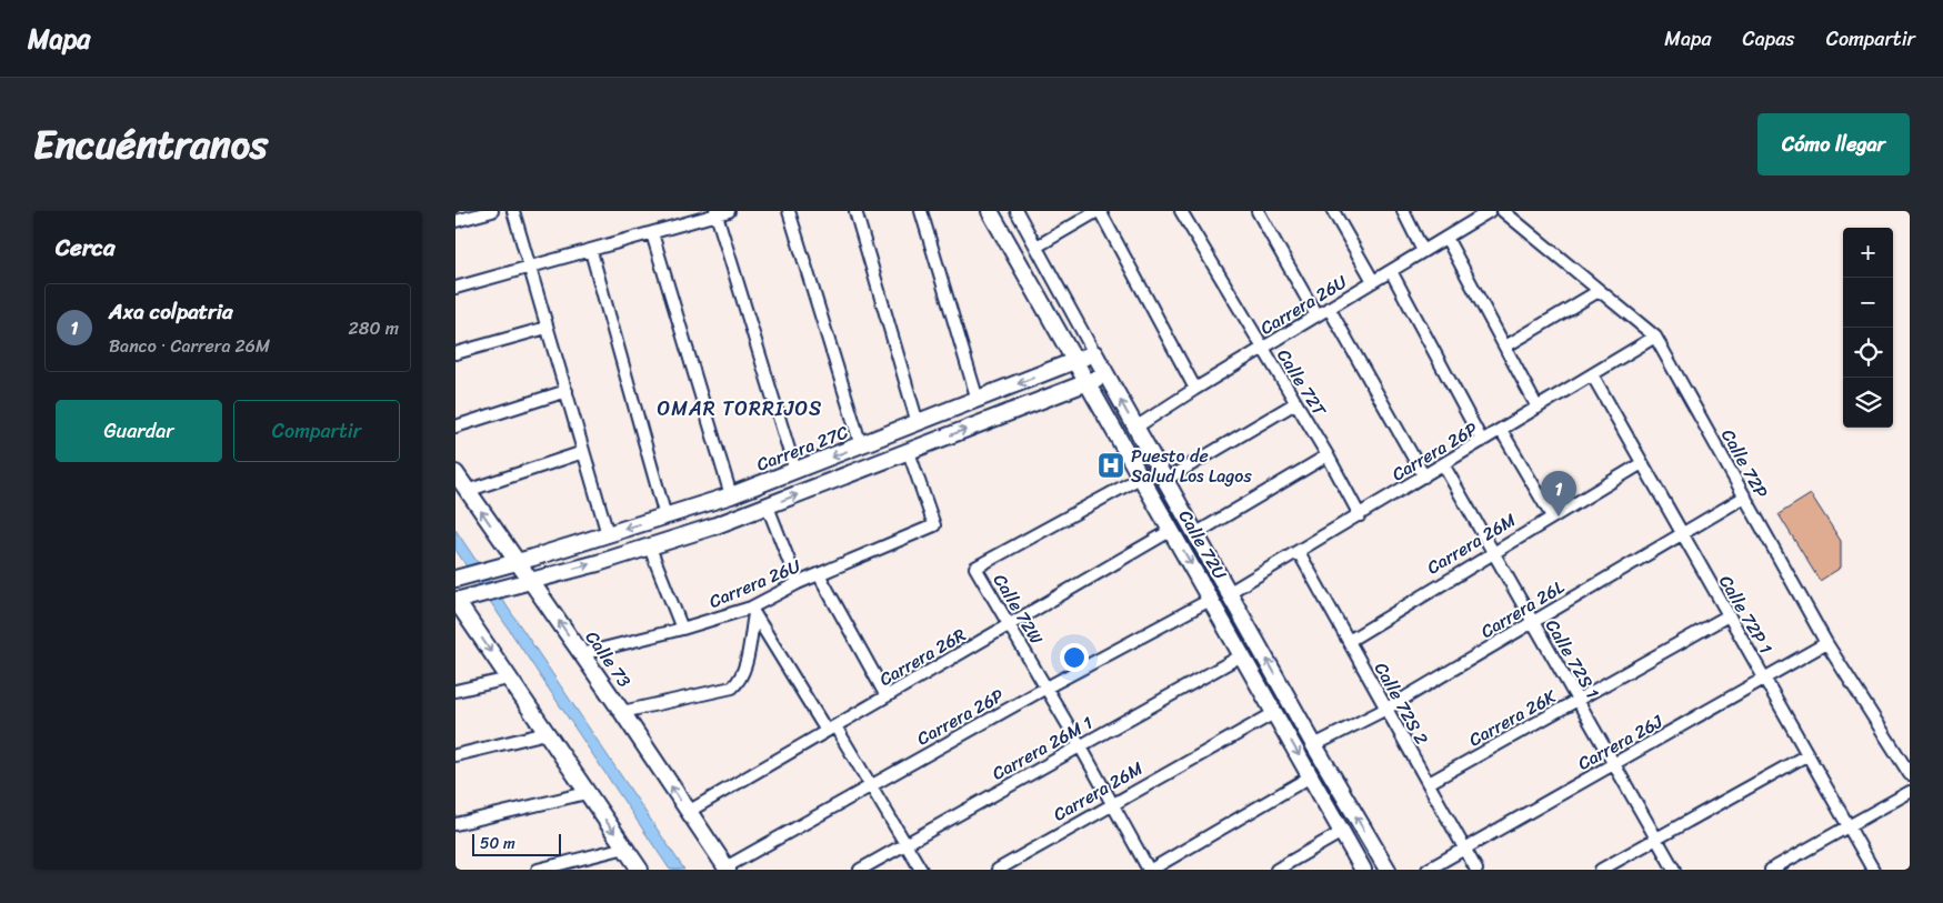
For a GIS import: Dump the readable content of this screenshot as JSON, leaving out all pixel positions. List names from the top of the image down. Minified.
{"streets":{"street":["Carrera 26U","Calle 72T","Carrera 27C","Carrera 26P","Calle 72P","Carrera 26M","Calle 72U","Calle 72W","Carrera 26L","Calle 72P 1","Carrera 26R","Calle 73","Calle 72S 1","Calle 72S 2","Carrera 26K","Carrera 26J","Carrera 26M 1"]},"crossings":[["Carrera 26U","Calle 72T"],["Carrera 26U","Calle 72U"],["Carrera 26U","Calle 73"],["Calle 72T","Carrera 26P"],["Carrera 27C","Calle 72U"],["Carrera 27C","Calle 73"],["Carrera 26P","Calle 72P"],["Carrera 26P","Calle 72U"],["Carrera 26P","Calle 72W"],["Carrera 26P","Calle 72P 1"],["Carrera 26P","Calle 73"],["Carrera 26P","Calle 72S 1"],["Carrera 26P","Calle 72S 2"],["Calle 72P","Carrera 26L"],["Calle 72P","Carrera 26J"],["Carrera 26M","Calle 72U"],["Carrera 26M","Calle 72W"],["Carrera 26M","Calle 72P 1"],["Carrera 26M","Calle 72S 1"],["Carrera 26M","Calle 72S 2"],["Calle 72U","Calle 72W"],["Calle 72U","Carrera 26L"],["Calle 72U","Carrera 26R"],["Calle 72U","Carrera 26M 1"],["Calle 72W","Carrera 26R"],["Calle 72W","Carrera 26M 1"],["Carrera 26L","Calle 72P 1"],["Carrera 26L","Calle 72S 1"],["Carrera 26L","Calle 72S 2"],["Calle 72P 1","Carrera 26K"],["Calle 72P 1","Carrera 26J"],["Carrera 26R","Calle 73"],["Calle 72S 1","Carrera 26K"],["Calle 72S 1","Carrera 26J"],["Calle 72S 2","Carrera 26K"],["Calle 72S 2","Carrera 26J"]],"districts":["OMAR TORRIJOS"],"places":{"hospital":["Puesto de Salud Los Lagos"]},"scale_bar":"50 m","page":{"header":"Mapa","nav":["Mapa","Capas","Compartir"],"title":"Encuéntranos","buttons":["Cómo llegar",["Guardar","Compartir"]],"heading":"Cerca","map_buttons":["+","−"],"list":[{"mark":"1","name":"Axa colpatria","note":"Banco · Carrera 26M","value":"280 m"}],"pins":"1","scale":"50 m"}}
